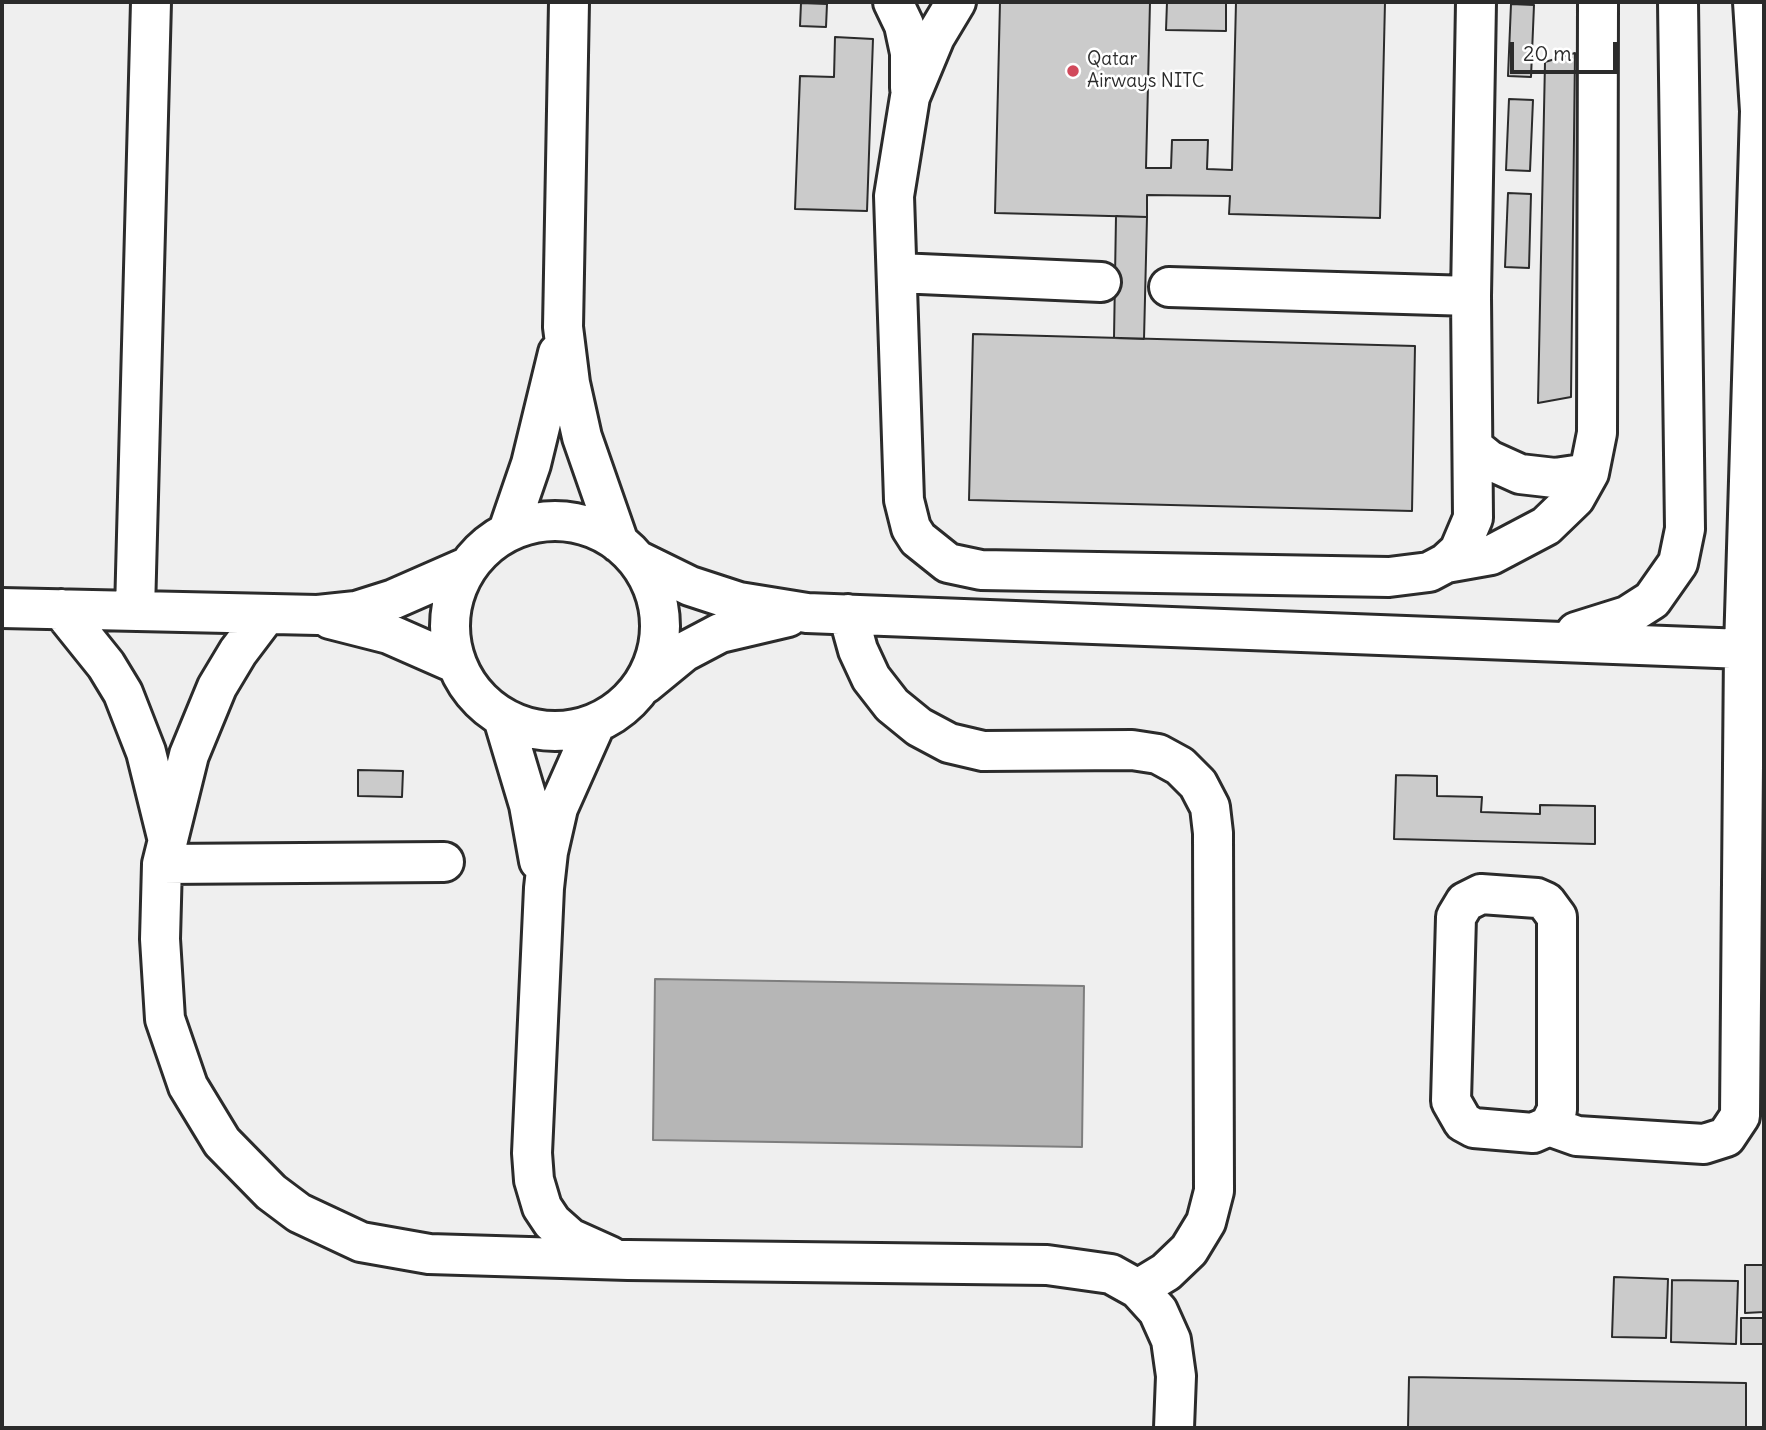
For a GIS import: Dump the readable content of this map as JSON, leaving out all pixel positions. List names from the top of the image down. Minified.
{"places":["Qatar Airways NITC"],"scale_bar":"20 m"}
